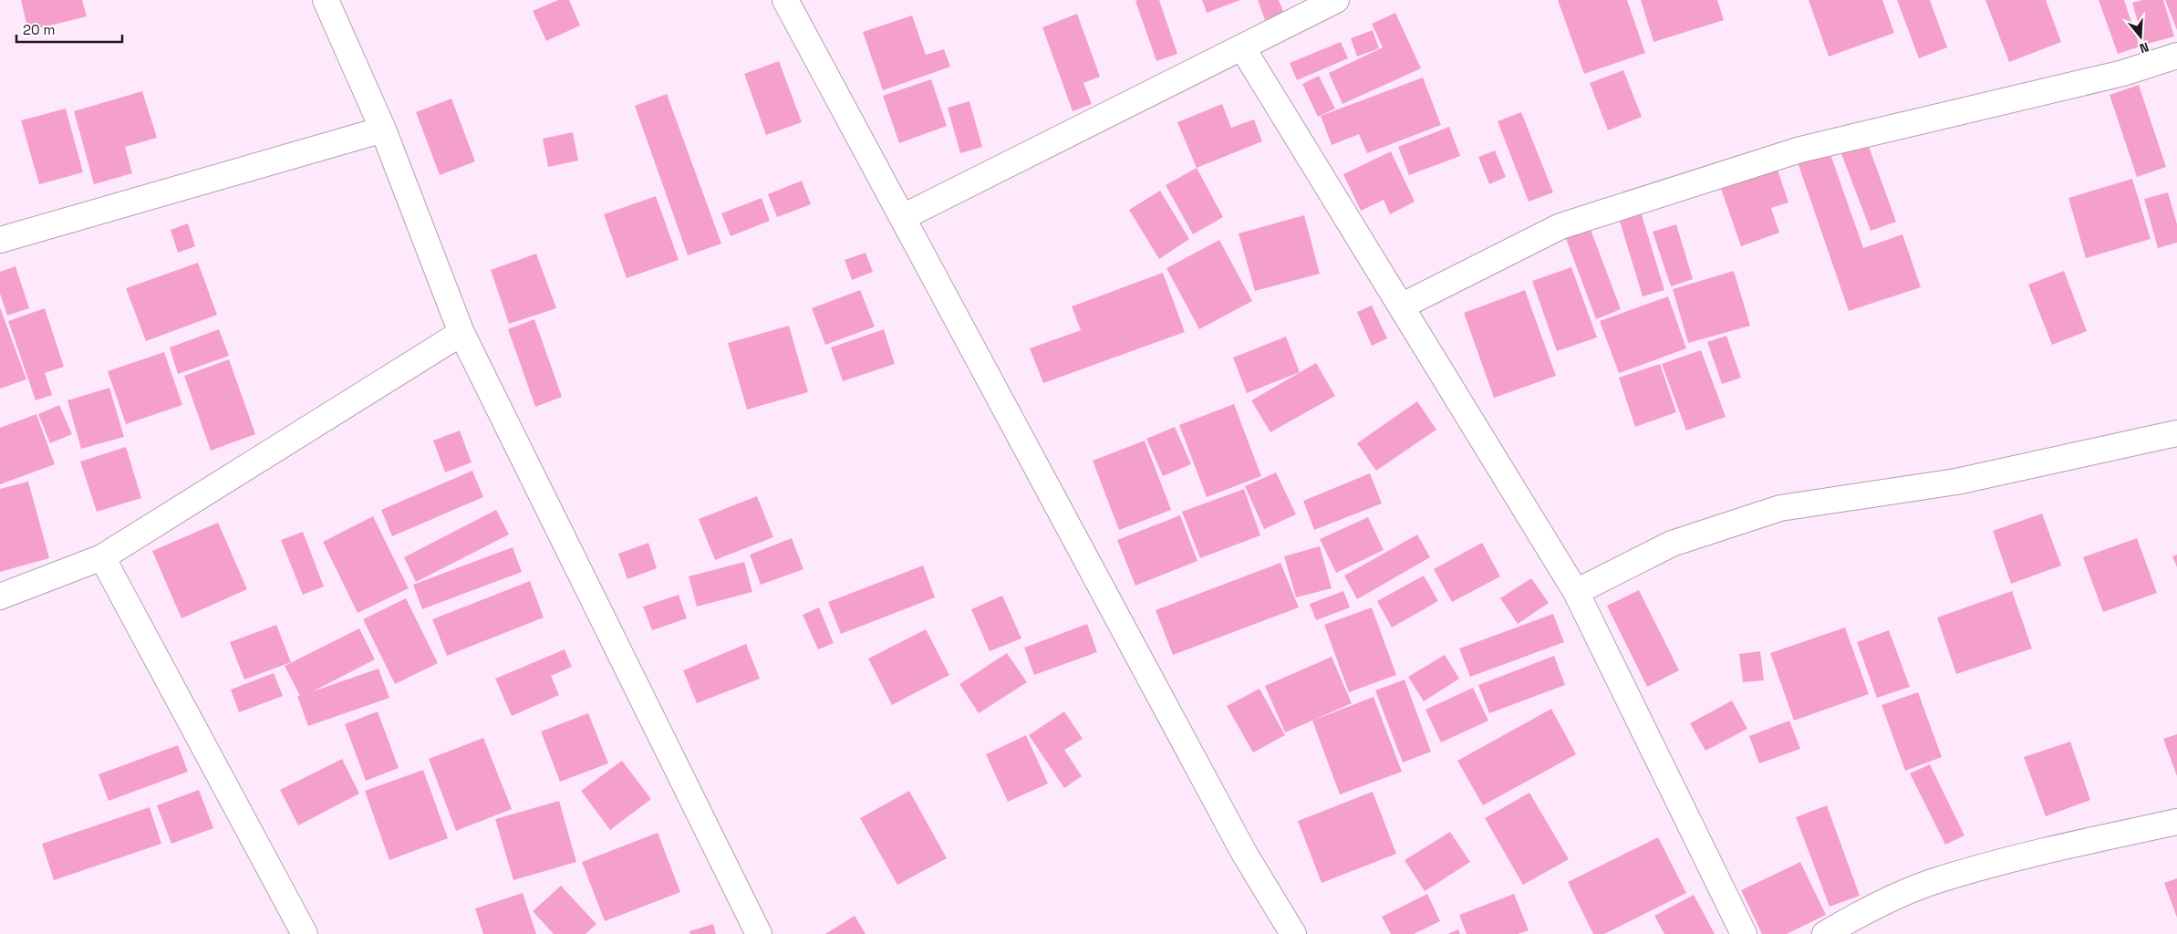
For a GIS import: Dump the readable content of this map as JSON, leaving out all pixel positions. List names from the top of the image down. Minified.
{"scale_bar":"20 m","north":"bottom"}
